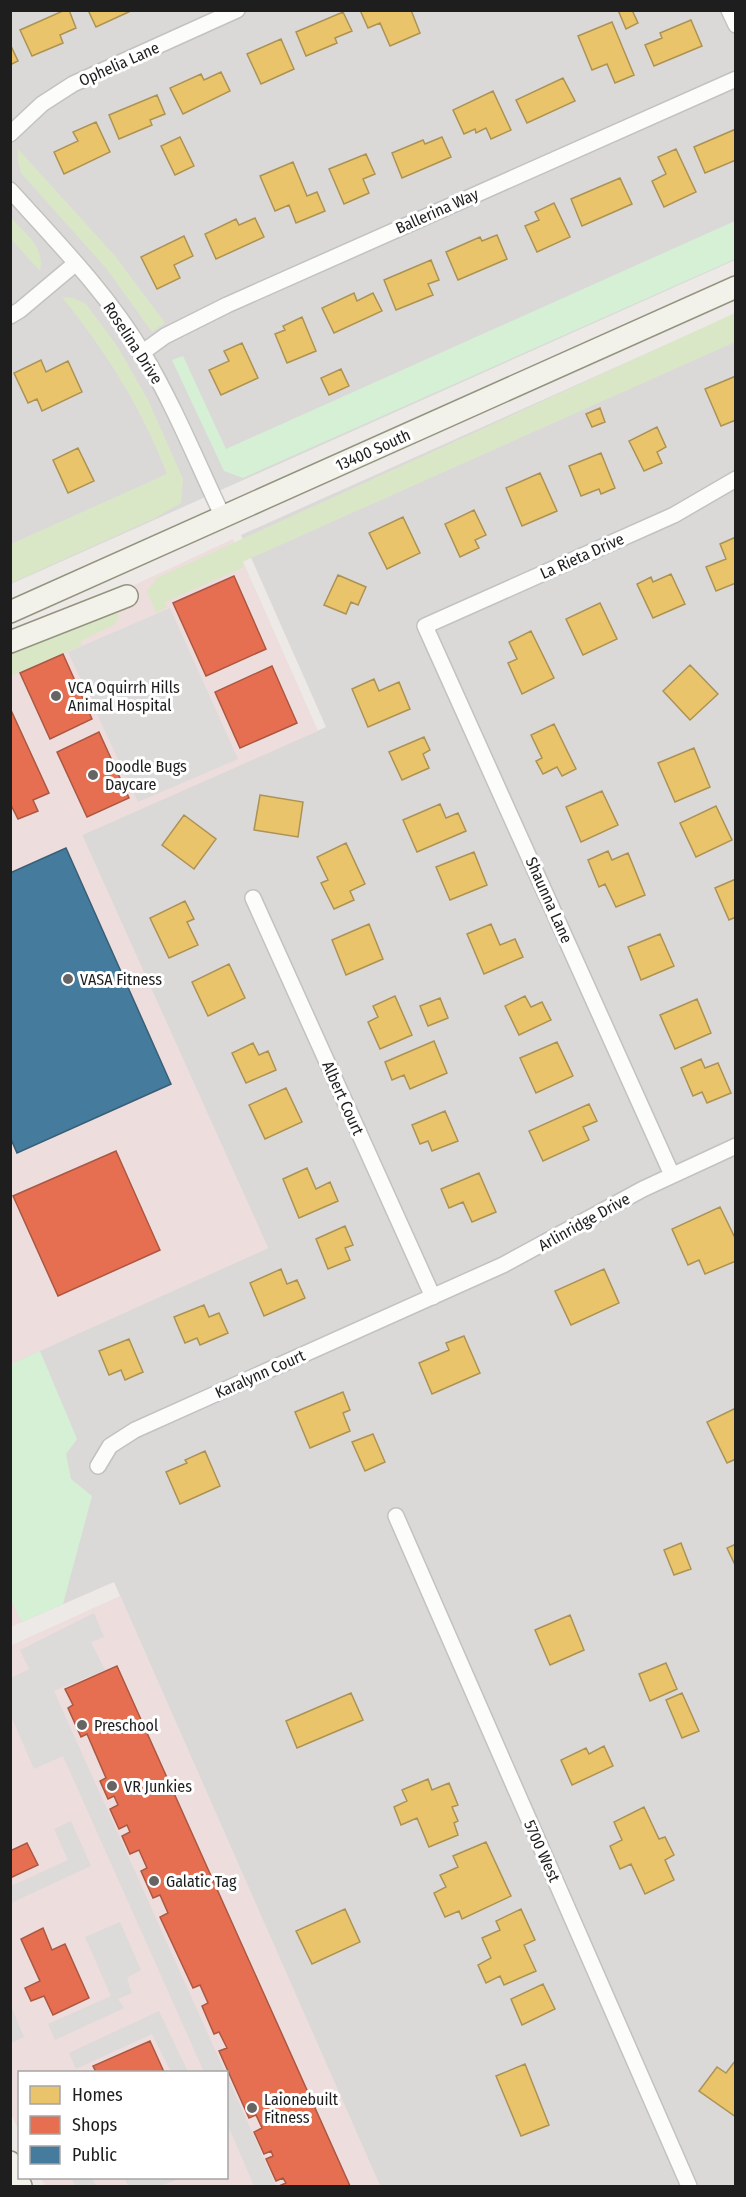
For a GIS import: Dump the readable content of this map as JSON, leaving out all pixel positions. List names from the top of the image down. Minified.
{"streets":{"main road":["13400 South"],"street":["Ophelia Lane","Ballerina Way","Roselina Drive","La Rieta Drive","Shaunna Lane","Albert Court","Arlinridge Drive","Karalynn Court","5700 West"]},"crossings":[["Ballerina Way","Roselina Drive"],["Roselina Drive","13400 South"],["La Rieta Drive","Shaunna Lane"],["Shaunna Lane","Arlinridge Drive"],["Albert Court","Arlinridge Drive"],["Albert Court","Karalynn Court"],["Arlinridge Drive","Karalynn Court"]],"places":["VCA Oquirrh Hills Animal Hospital","Doodle Bugs Daycare","VASA Fitness","Preschool","VR Junkies","Galatic Tag","Laionebuilt Fitness"],"legend":["Homes","Shops","Public"]}
